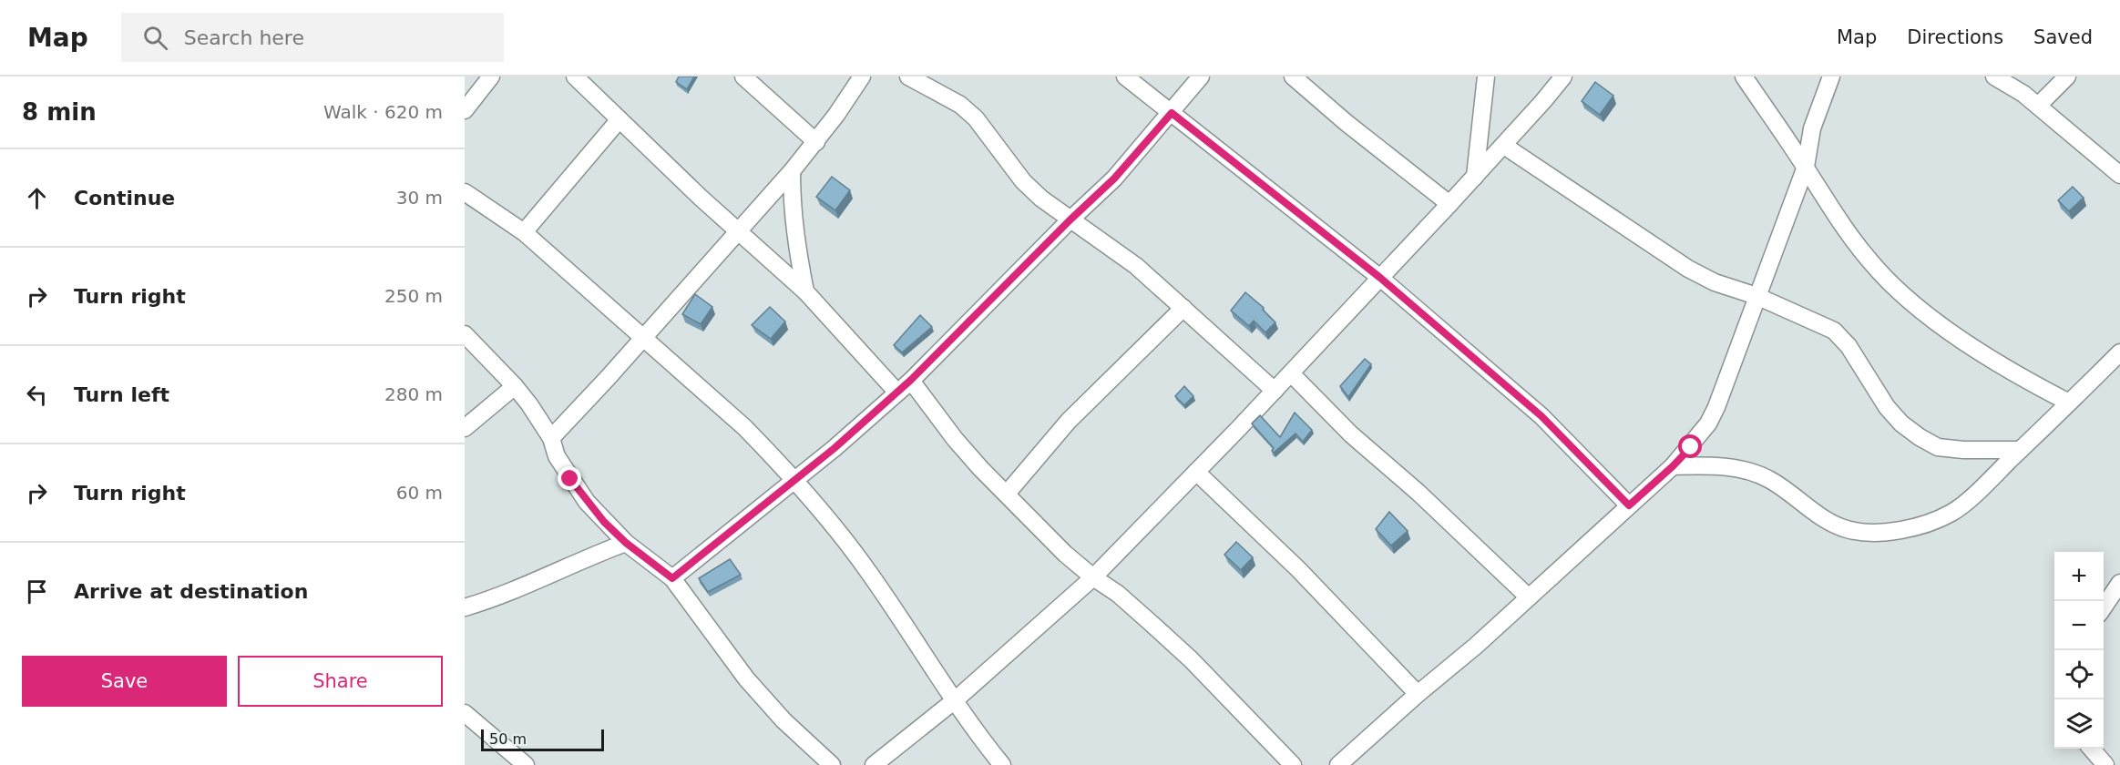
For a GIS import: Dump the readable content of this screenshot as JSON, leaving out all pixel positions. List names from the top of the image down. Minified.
{"scale_bar":"50 m","page":{"header":"Map","search":"Search here","nav":["Map","Directions","Saved"],"heading":["8 min","Walk · 620 m"],"list":[["Continue","30 m"],["Turn right","250 m"],["Turn left","280 m"],["Turn right","60 m"],"Arrive at destination"],"map_buttons":["+","−"],"buttons":["Save","Share"],"scale":"50 m"}}
